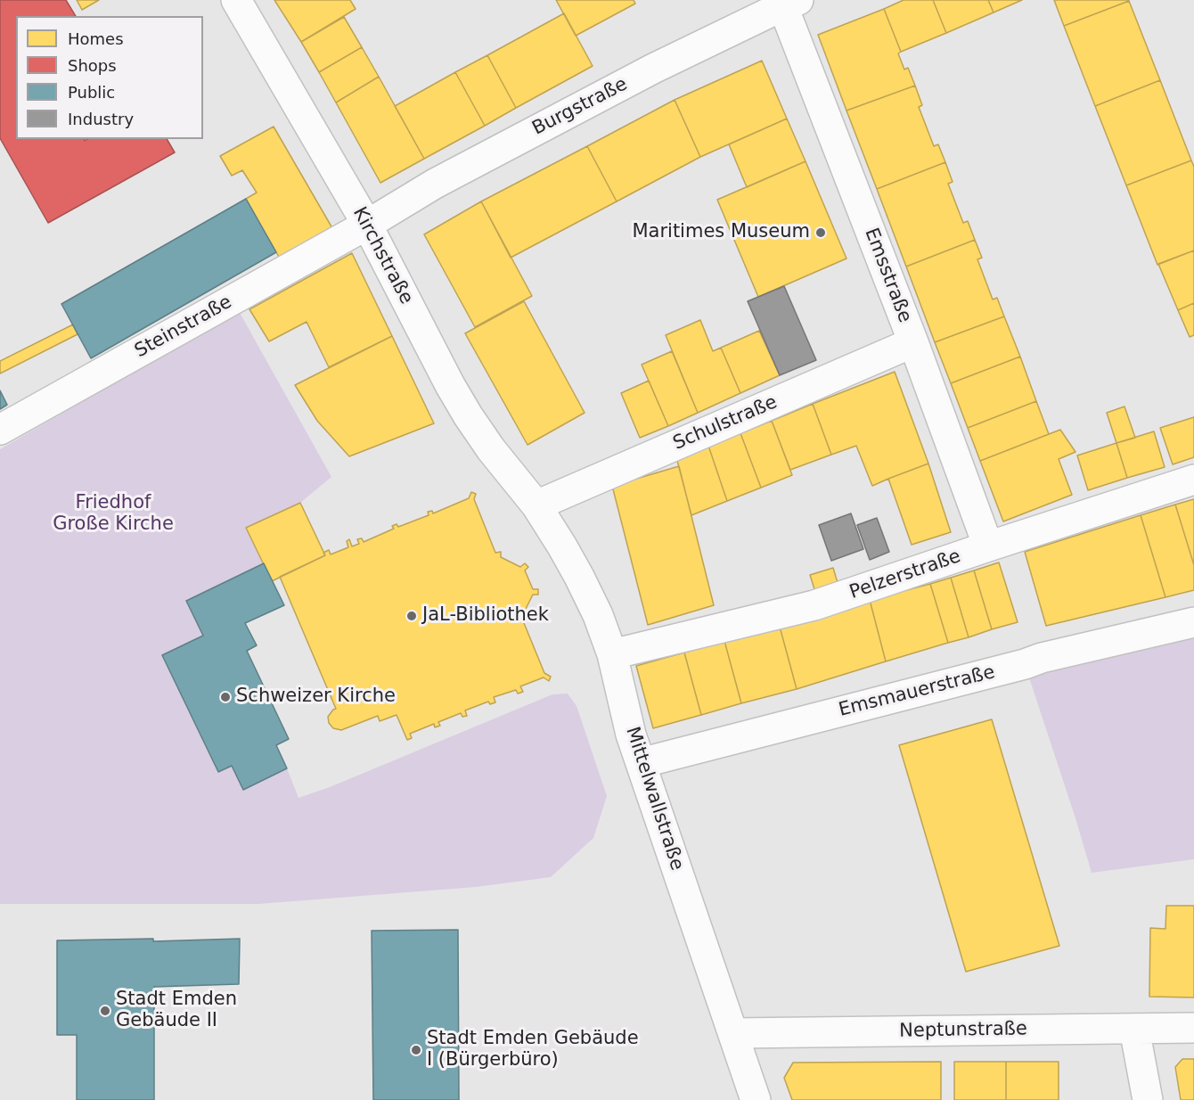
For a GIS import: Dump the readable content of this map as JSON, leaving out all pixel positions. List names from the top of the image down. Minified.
{"streets":{"street":["Burgstraße","Kirchstraße","Emsstraße","Steinstraße","Schulstraße","Pelzerstraße","Emsmauerstraße","Mittelwallstraße","Neptunstraße"]},"crossings":[["Burgstraße","Kirchstraße"],["Burgstraße","Emsstraße"],["Burgstraße","Steinstraße"],["Kirchstraße","Steinstraße"],["Kirchstraße","Schulstraße"],["Kirchstraße","Mittelwallstraße"],["Emsstraße","Schulstraße"],["Emsstraße","Pelzerstraße"],["Schulstraße","Mittelwallstraße"],["Pelzerstraße","Mittelwallstraße"],["Emsmauerstraße","Mittelwallstraße"],["Mittelwallstraße","Neptunstraße"]],"parks":["Friedhof Große Kirche"],"places":["Maritimes Museum","JaL-Bibliothek","Schweizer Kirche","Stadt Emden Gebäude II","Stadt Emden Gebäude I (Bürgerbüro)"],"legend":["Homes","Shops","Public","Industry"]}
